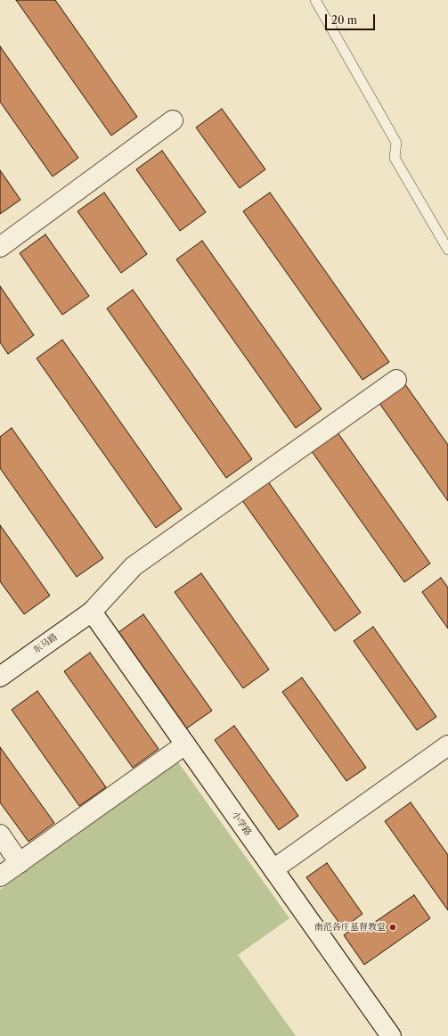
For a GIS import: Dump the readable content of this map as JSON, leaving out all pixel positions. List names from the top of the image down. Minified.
{"streets":{"street":["东马路","小学路"]},"crossings":[["东马路","小学路"]],"places":["南范各庄基督教堂"],"scale_bar":"20 m"}
